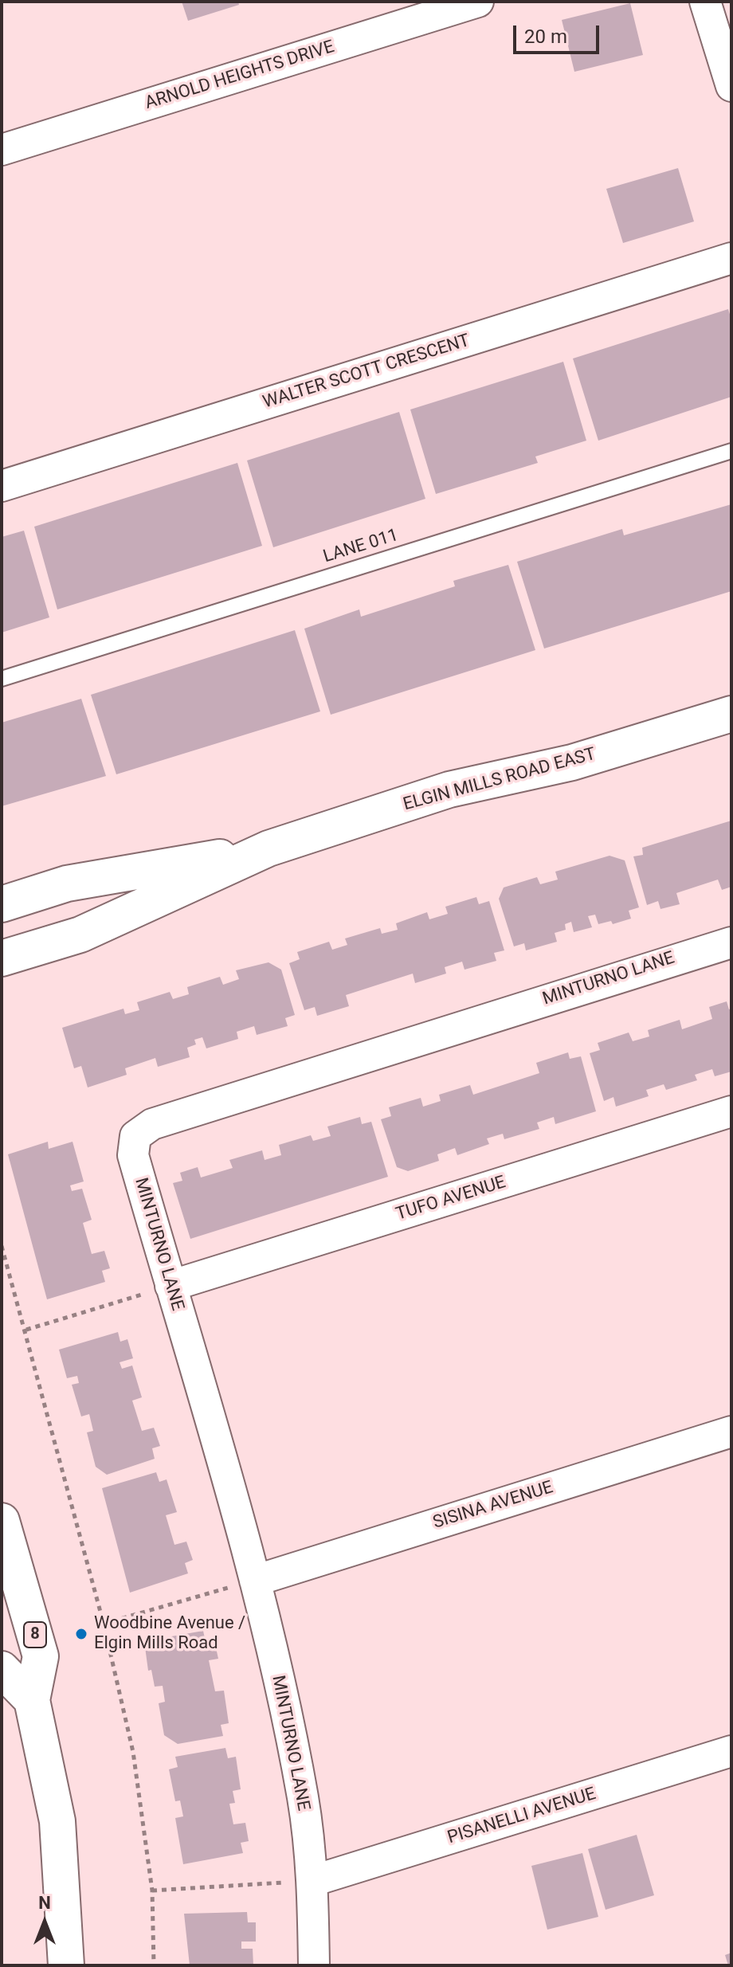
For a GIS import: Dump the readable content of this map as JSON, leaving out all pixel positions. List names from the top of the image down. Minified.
{"streets":{"main road":["ELGIN MILLS ROAD EAST","8"],"street":["ARNOLD HEIGHTS DRIVE","WALTER SCOTT CRESCENT","MINTURNO LANE","TUFO AVENUE","SISINA AVENUE","PISANELLI AVENUE"],"lane":["LANE 011"]},"crossings":[["MINTURNO LANE","TUFO AVENUE"],["MINTURNO LANE","SISINA AVENUE"],["MINTURNO LANE","PISANELLI AVENUE"]],"places":["Woodbine Avenue / Elgin Mills Road"],"scale_bar":"20 m","north":"top"}
